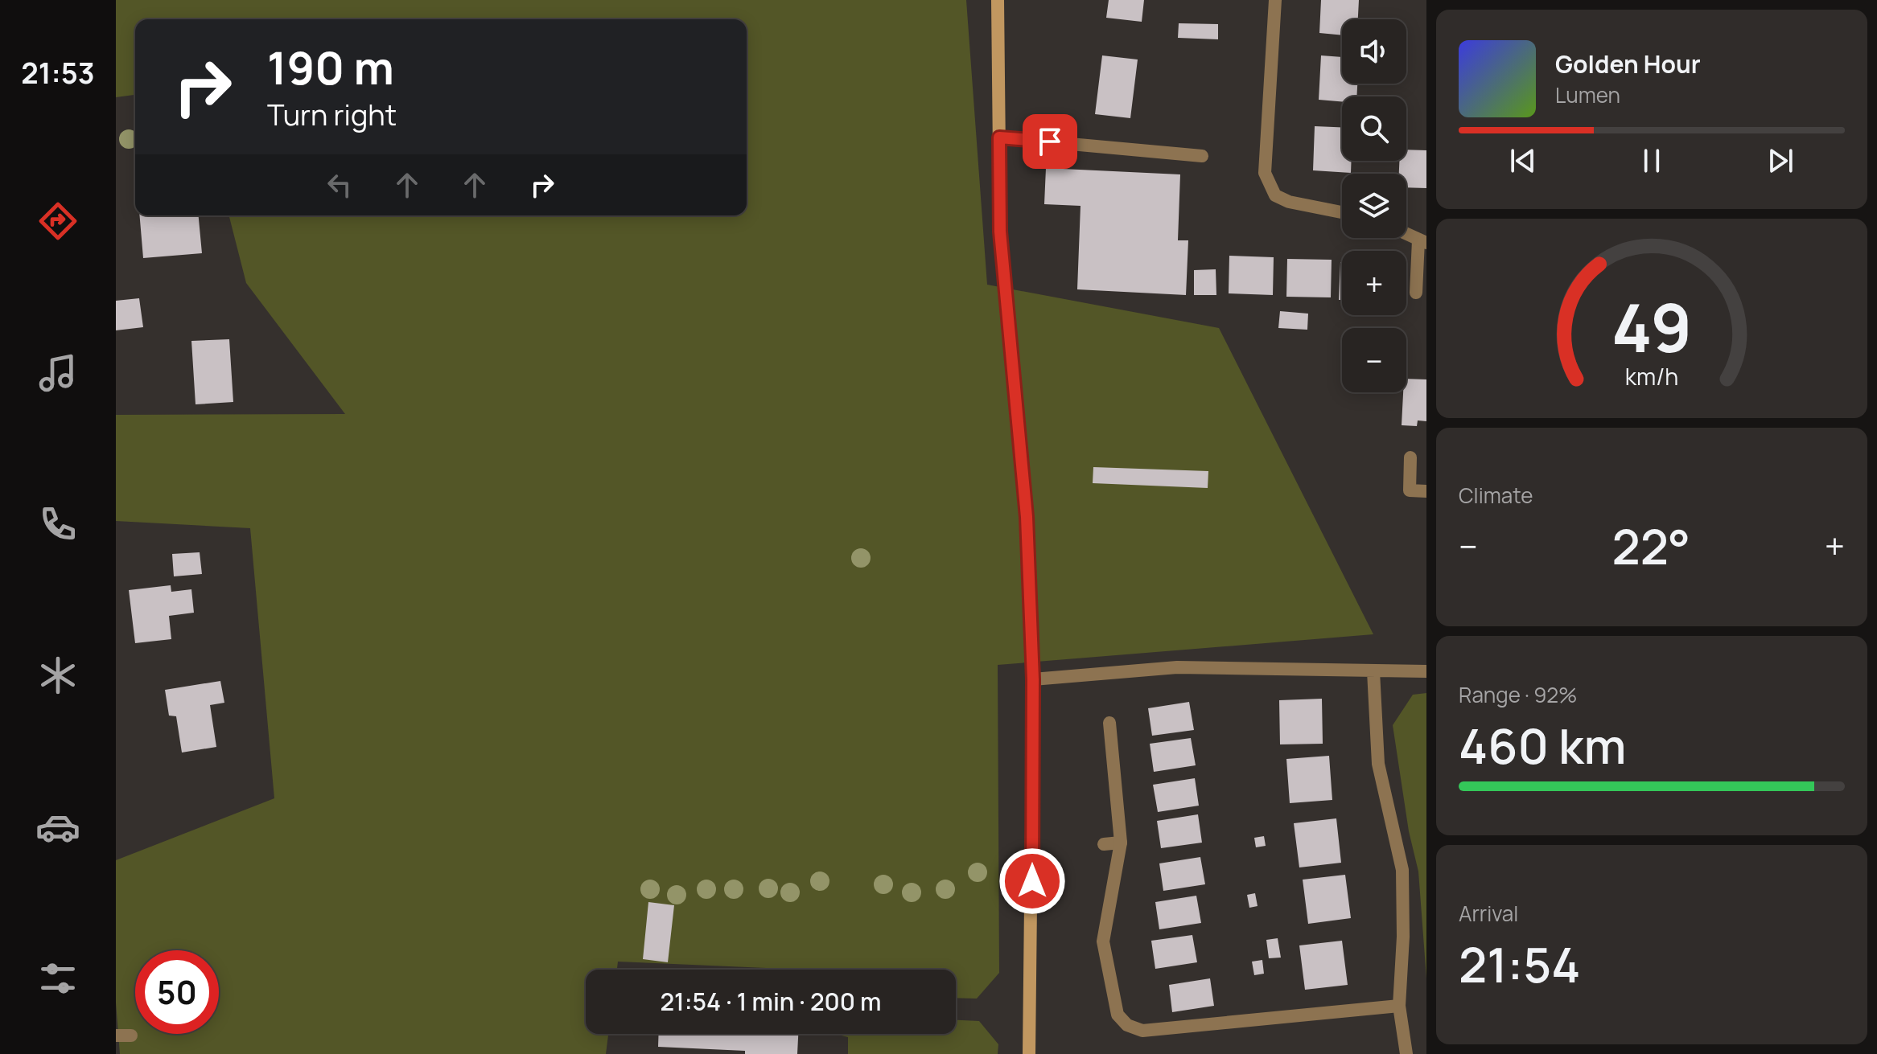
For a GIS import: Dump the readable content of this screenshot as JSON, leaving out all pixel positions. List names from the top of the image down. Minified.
{"page":{"tabs":"21:53","map_buttons":["+","−"],"turn":["190 m","Turn right"],"song":["Golden Hour","Lumen"],"tile":["Climate",["Range · 92%","460 km"],["Arrival","21:54"]],"heat":["−","22°","+"],"limit":"50","trip":"21:54 · 1 min · 200 m","gauge":["49","km/h"]}}
